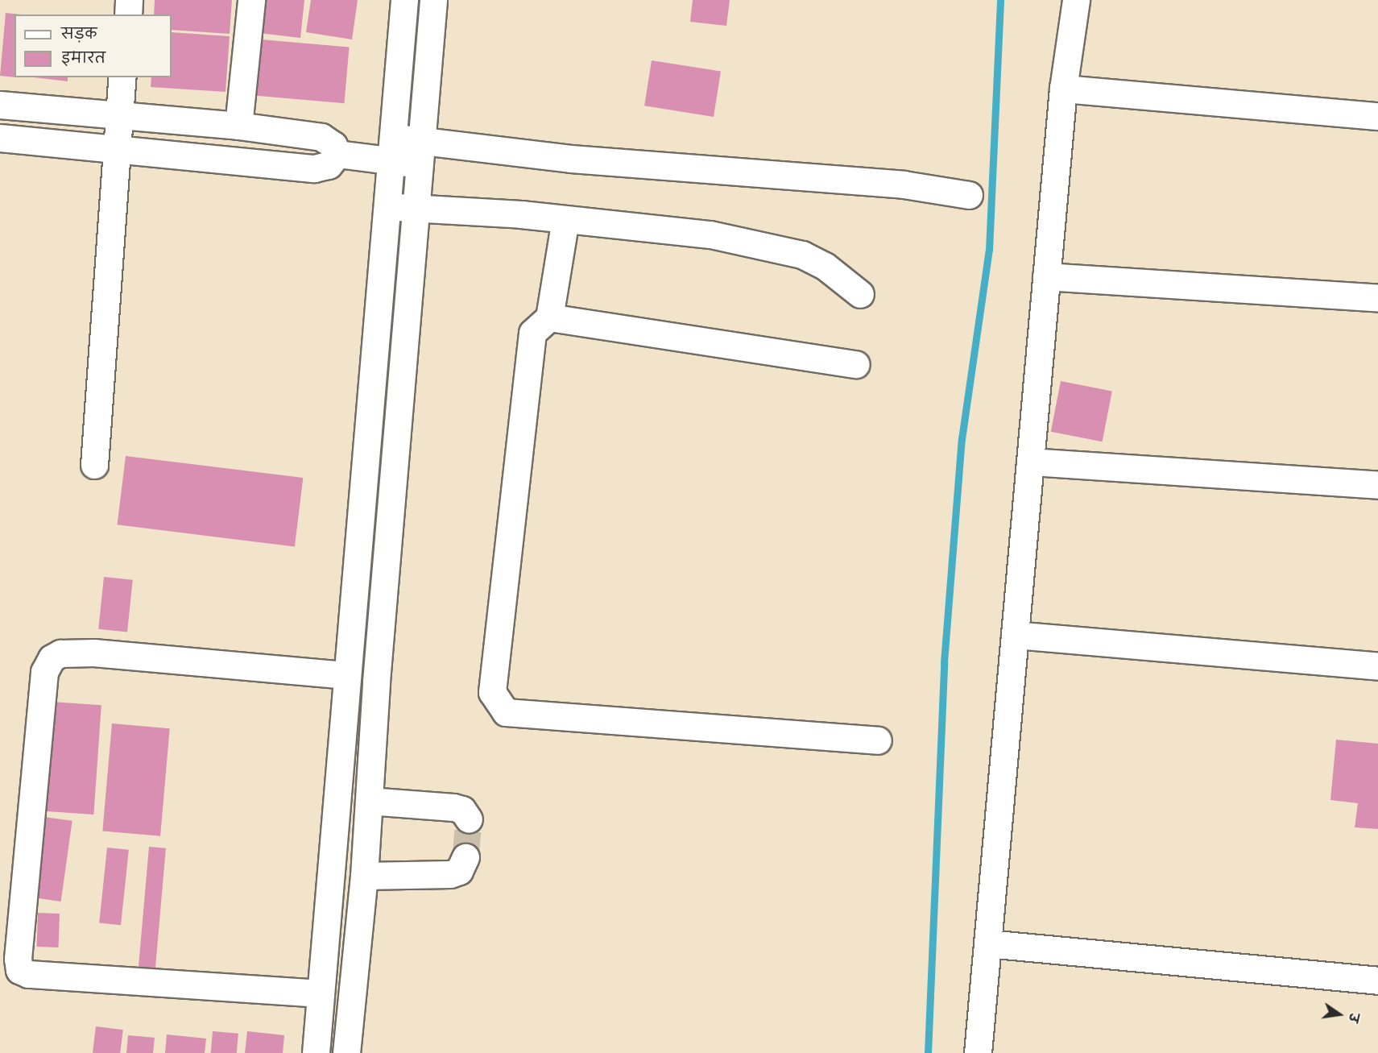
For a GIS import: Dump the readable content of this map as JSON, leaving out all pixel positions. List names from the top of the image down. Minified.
{"legend":["सड़क","इमारत"],"north":"right"}
